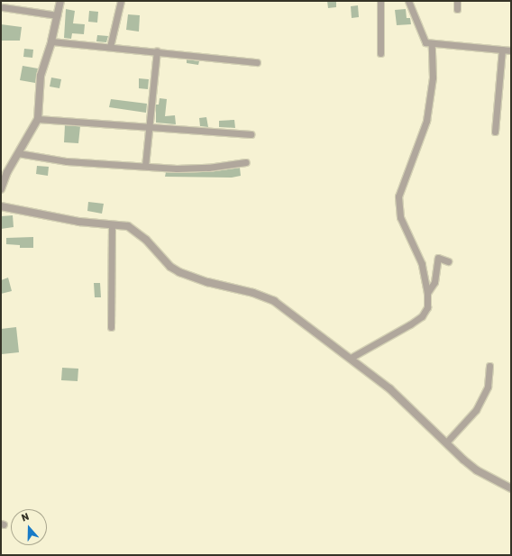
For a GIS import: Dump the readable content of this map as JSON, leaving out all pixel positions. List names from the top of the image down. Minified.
{"north":"top"}
